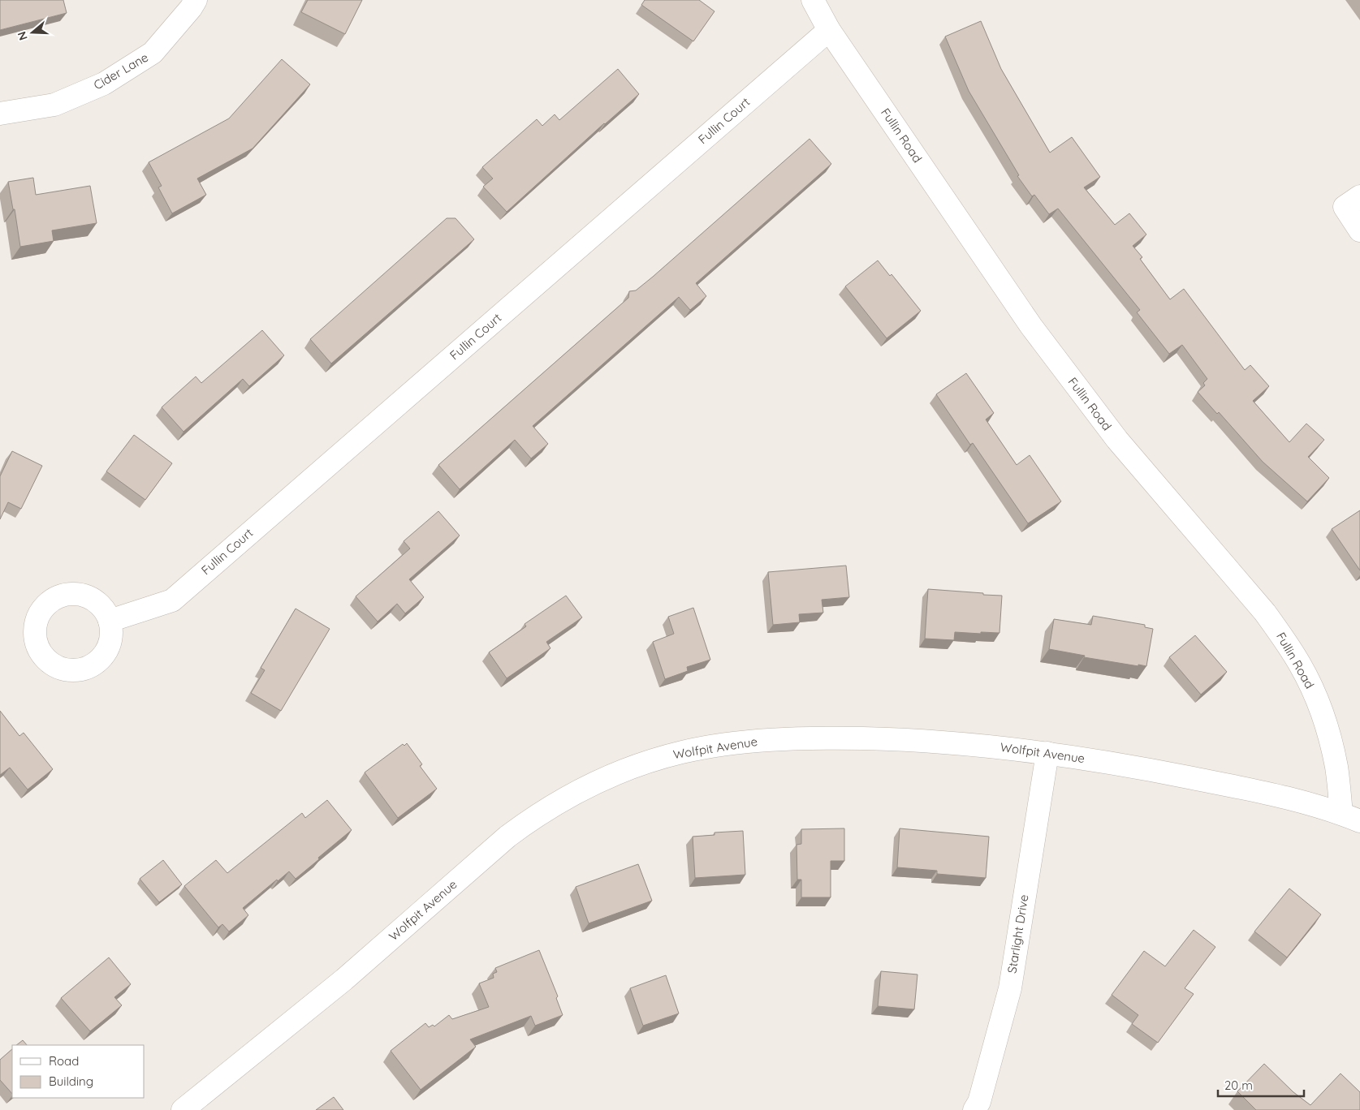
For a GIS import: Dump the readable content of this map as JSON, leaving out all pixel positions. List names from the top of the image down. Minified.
{"streets":{"street":["Cider Lane","Fullin Court","Fullin Road","Wolfpit Avenue","Starlight Drive"]},"crossings":[["Fullin Court","Fullin Road"],["Fullin Road","Wolfpit Avenue"],["Wolfpit Avenue","Starlight Drive"]],"legend":["Road","Building"],"scale_bar":"20 m","north":"left"}
